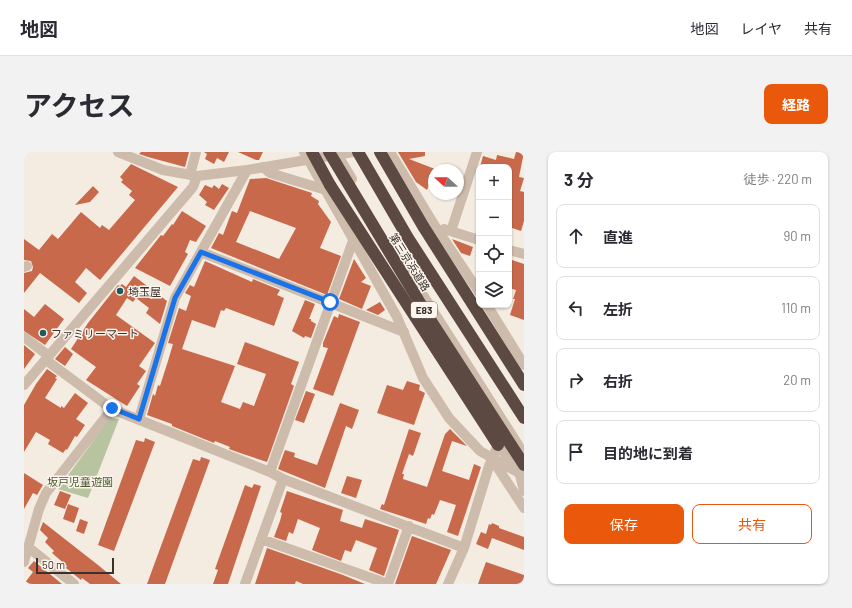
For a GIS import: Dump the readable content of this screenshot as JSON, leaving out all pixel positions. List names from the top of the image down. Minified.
{"streets":{"highway":["第三京浜道路","E83"]},"parks":["坂戸児童遊園"],"places":["埼玉屋","ファミリーマート"],"scale_bar":"50 m","north":"left","page":{"header":"地図","nav":["地図","レイヤ","共有"],"title":"アクセス","buttons":["経路",["保存","共有"]],"heading":["3 分","徒歩 · 220 m"],"map_buttons":["+","−"],"list":[["直進","90 m"],["左折","110 m"],["右折","20 m"],"目的地に到着"],"scale":"50 m"}}
